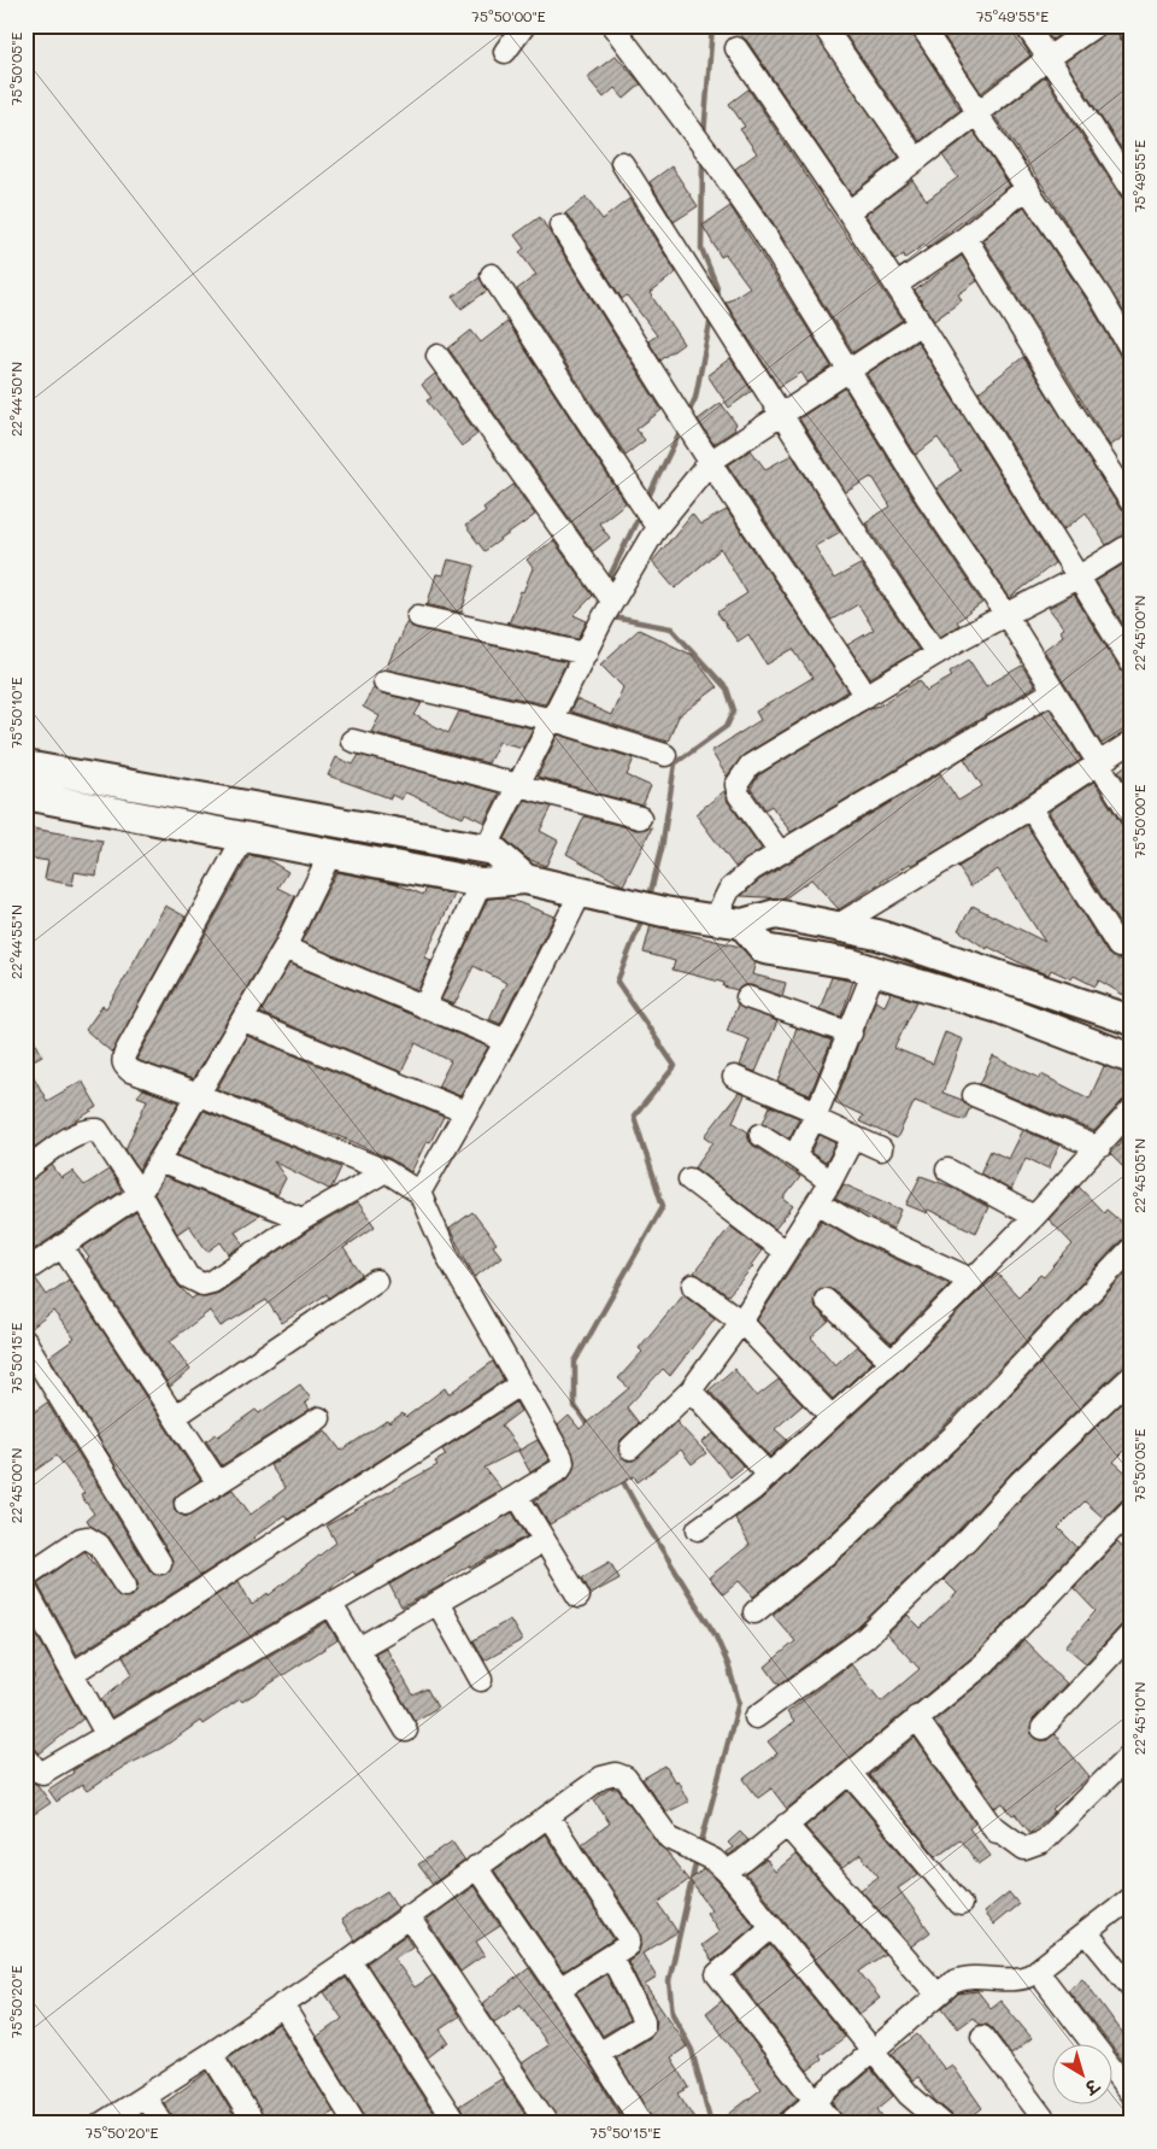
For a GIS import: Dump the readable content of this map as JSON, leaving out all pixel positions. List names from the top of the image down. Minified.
{"north":"bottom right","coordinates":["75°50'00\"E","75°49'55\"E","75°50'05\"E","22°44'50\"N","22°45'00\"N","75°50'10\"E","22°44'55\"N","22°45'05\"N","75°50'15\"E","22°45'10\"N","75°50'20\"E"]}
